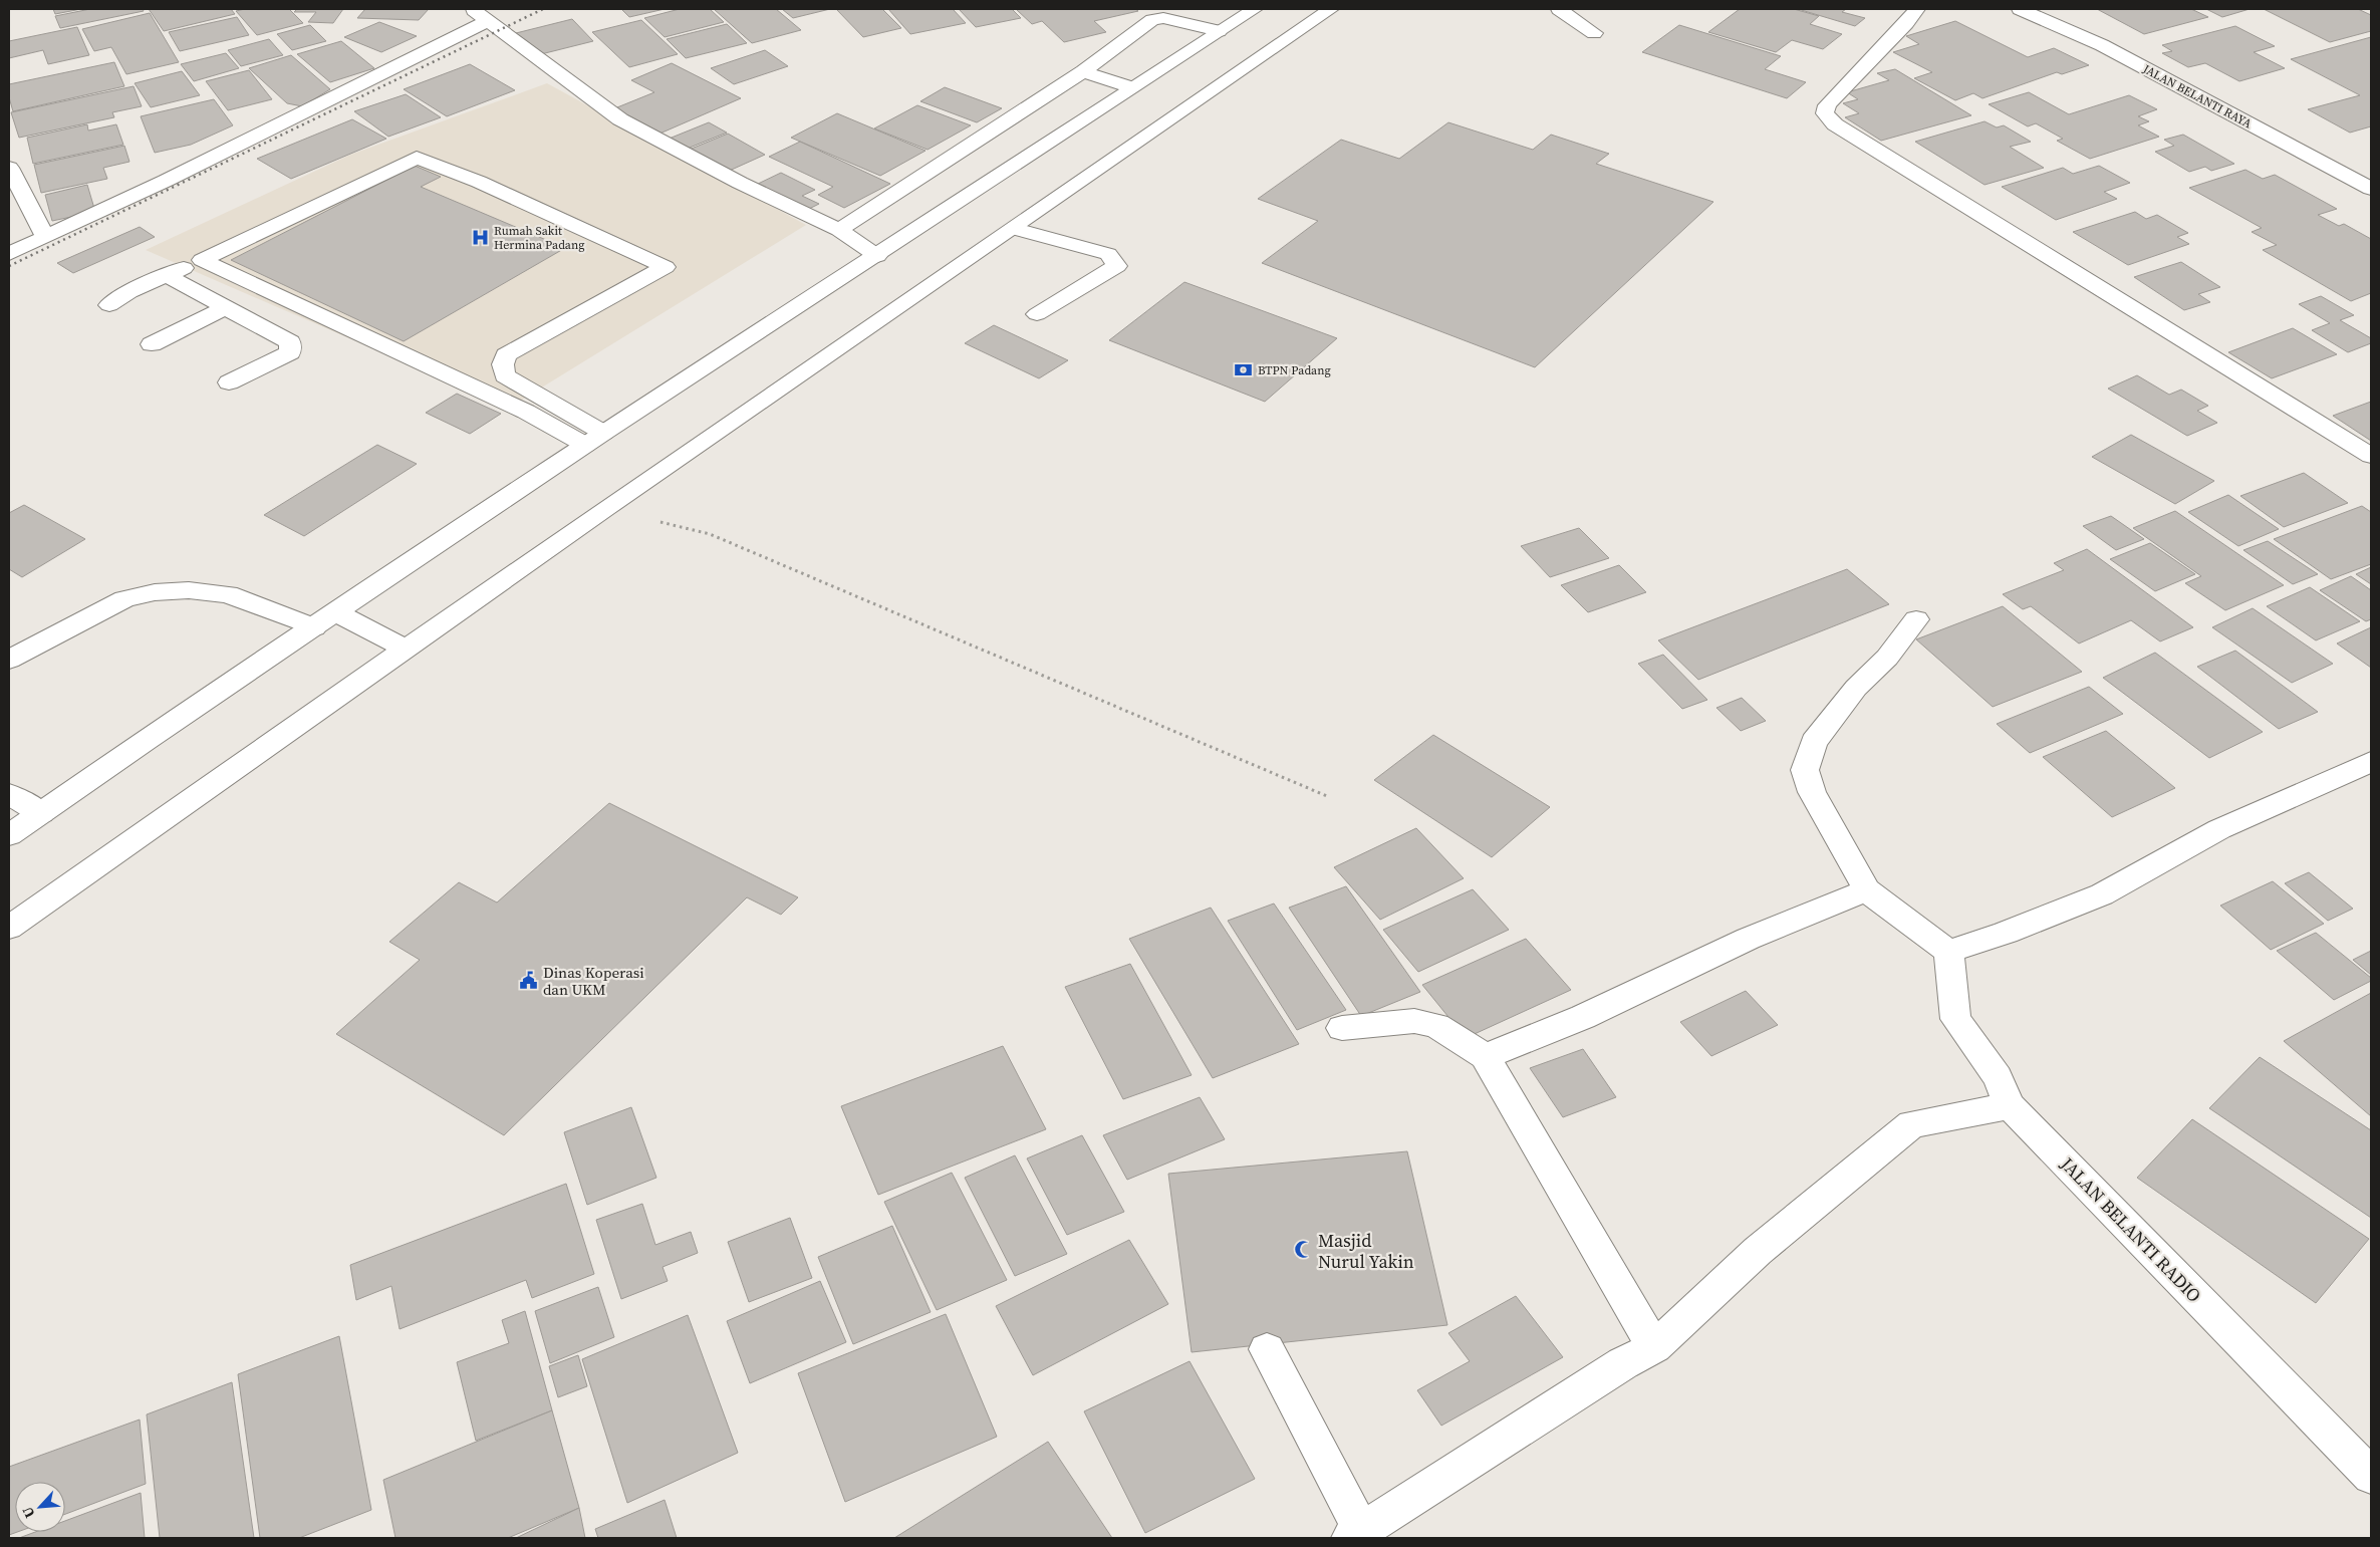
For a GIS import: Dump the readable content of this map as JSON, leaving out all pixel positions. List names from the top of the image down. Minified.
{"streets":{"street":["JALAN BELANTI RAYA","JALAN BELANTI RADIO"]},"places":{"hospital":["Rumah Sakit Hermina Padang"],"bank":["BTPN Padang"],"public building":["Dinas Koperasi dan UKM"],"mosque":["Masjid Nurul Yakin"]},"north":"bottom left"}
